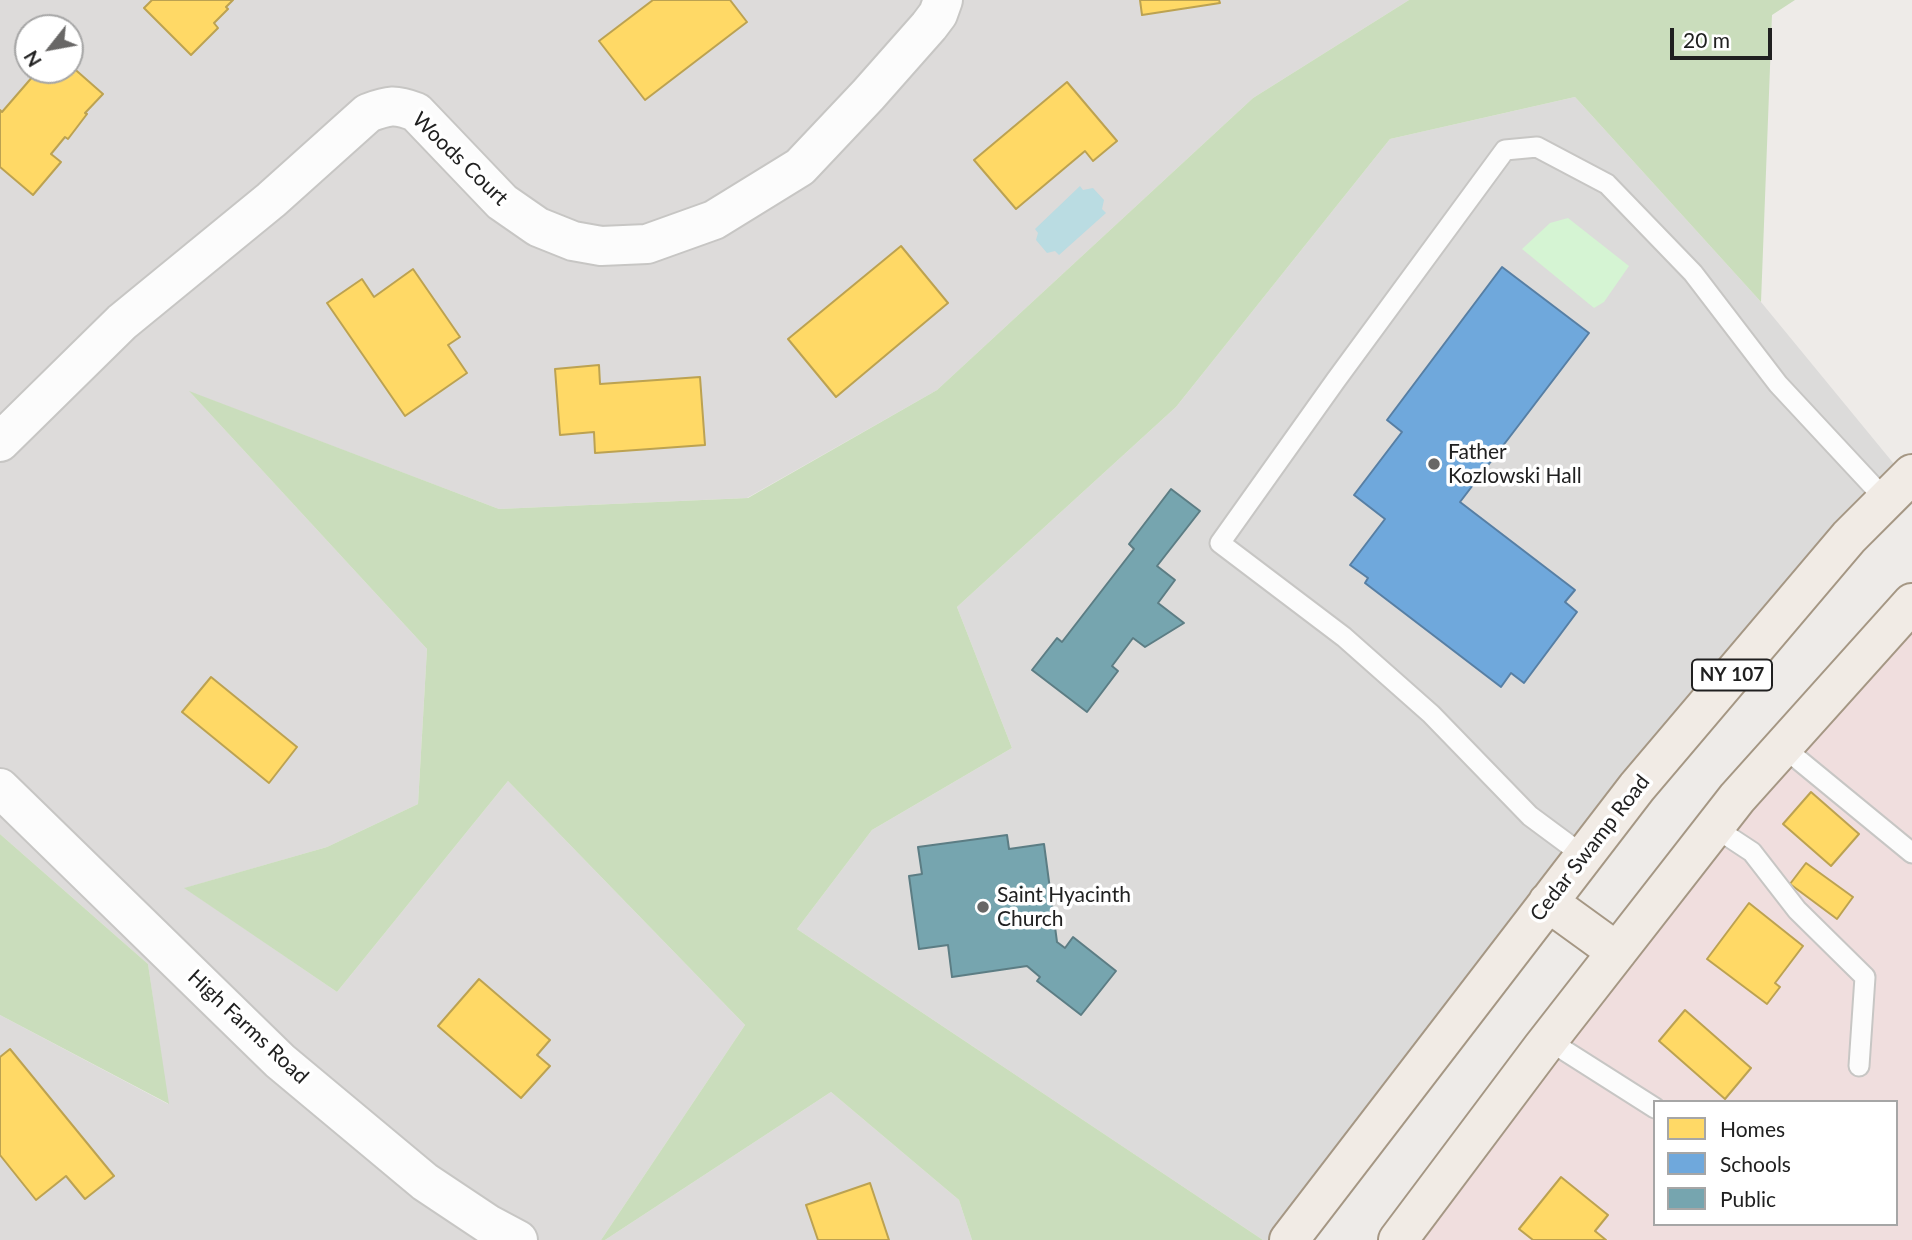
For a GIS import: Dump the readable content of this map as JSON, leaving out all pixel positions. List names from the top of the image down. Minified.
{"streets":{"main road":["NY 107","Cedar Swamp Road"],"street":["Woods Court","High Farms Road"]},"places":["Father Kozlowski Hall","Saint Hyacinth Church"],"legend":["Homes","Schools","Public"],"scale_bar":"20 m","north":"bottom left"}
